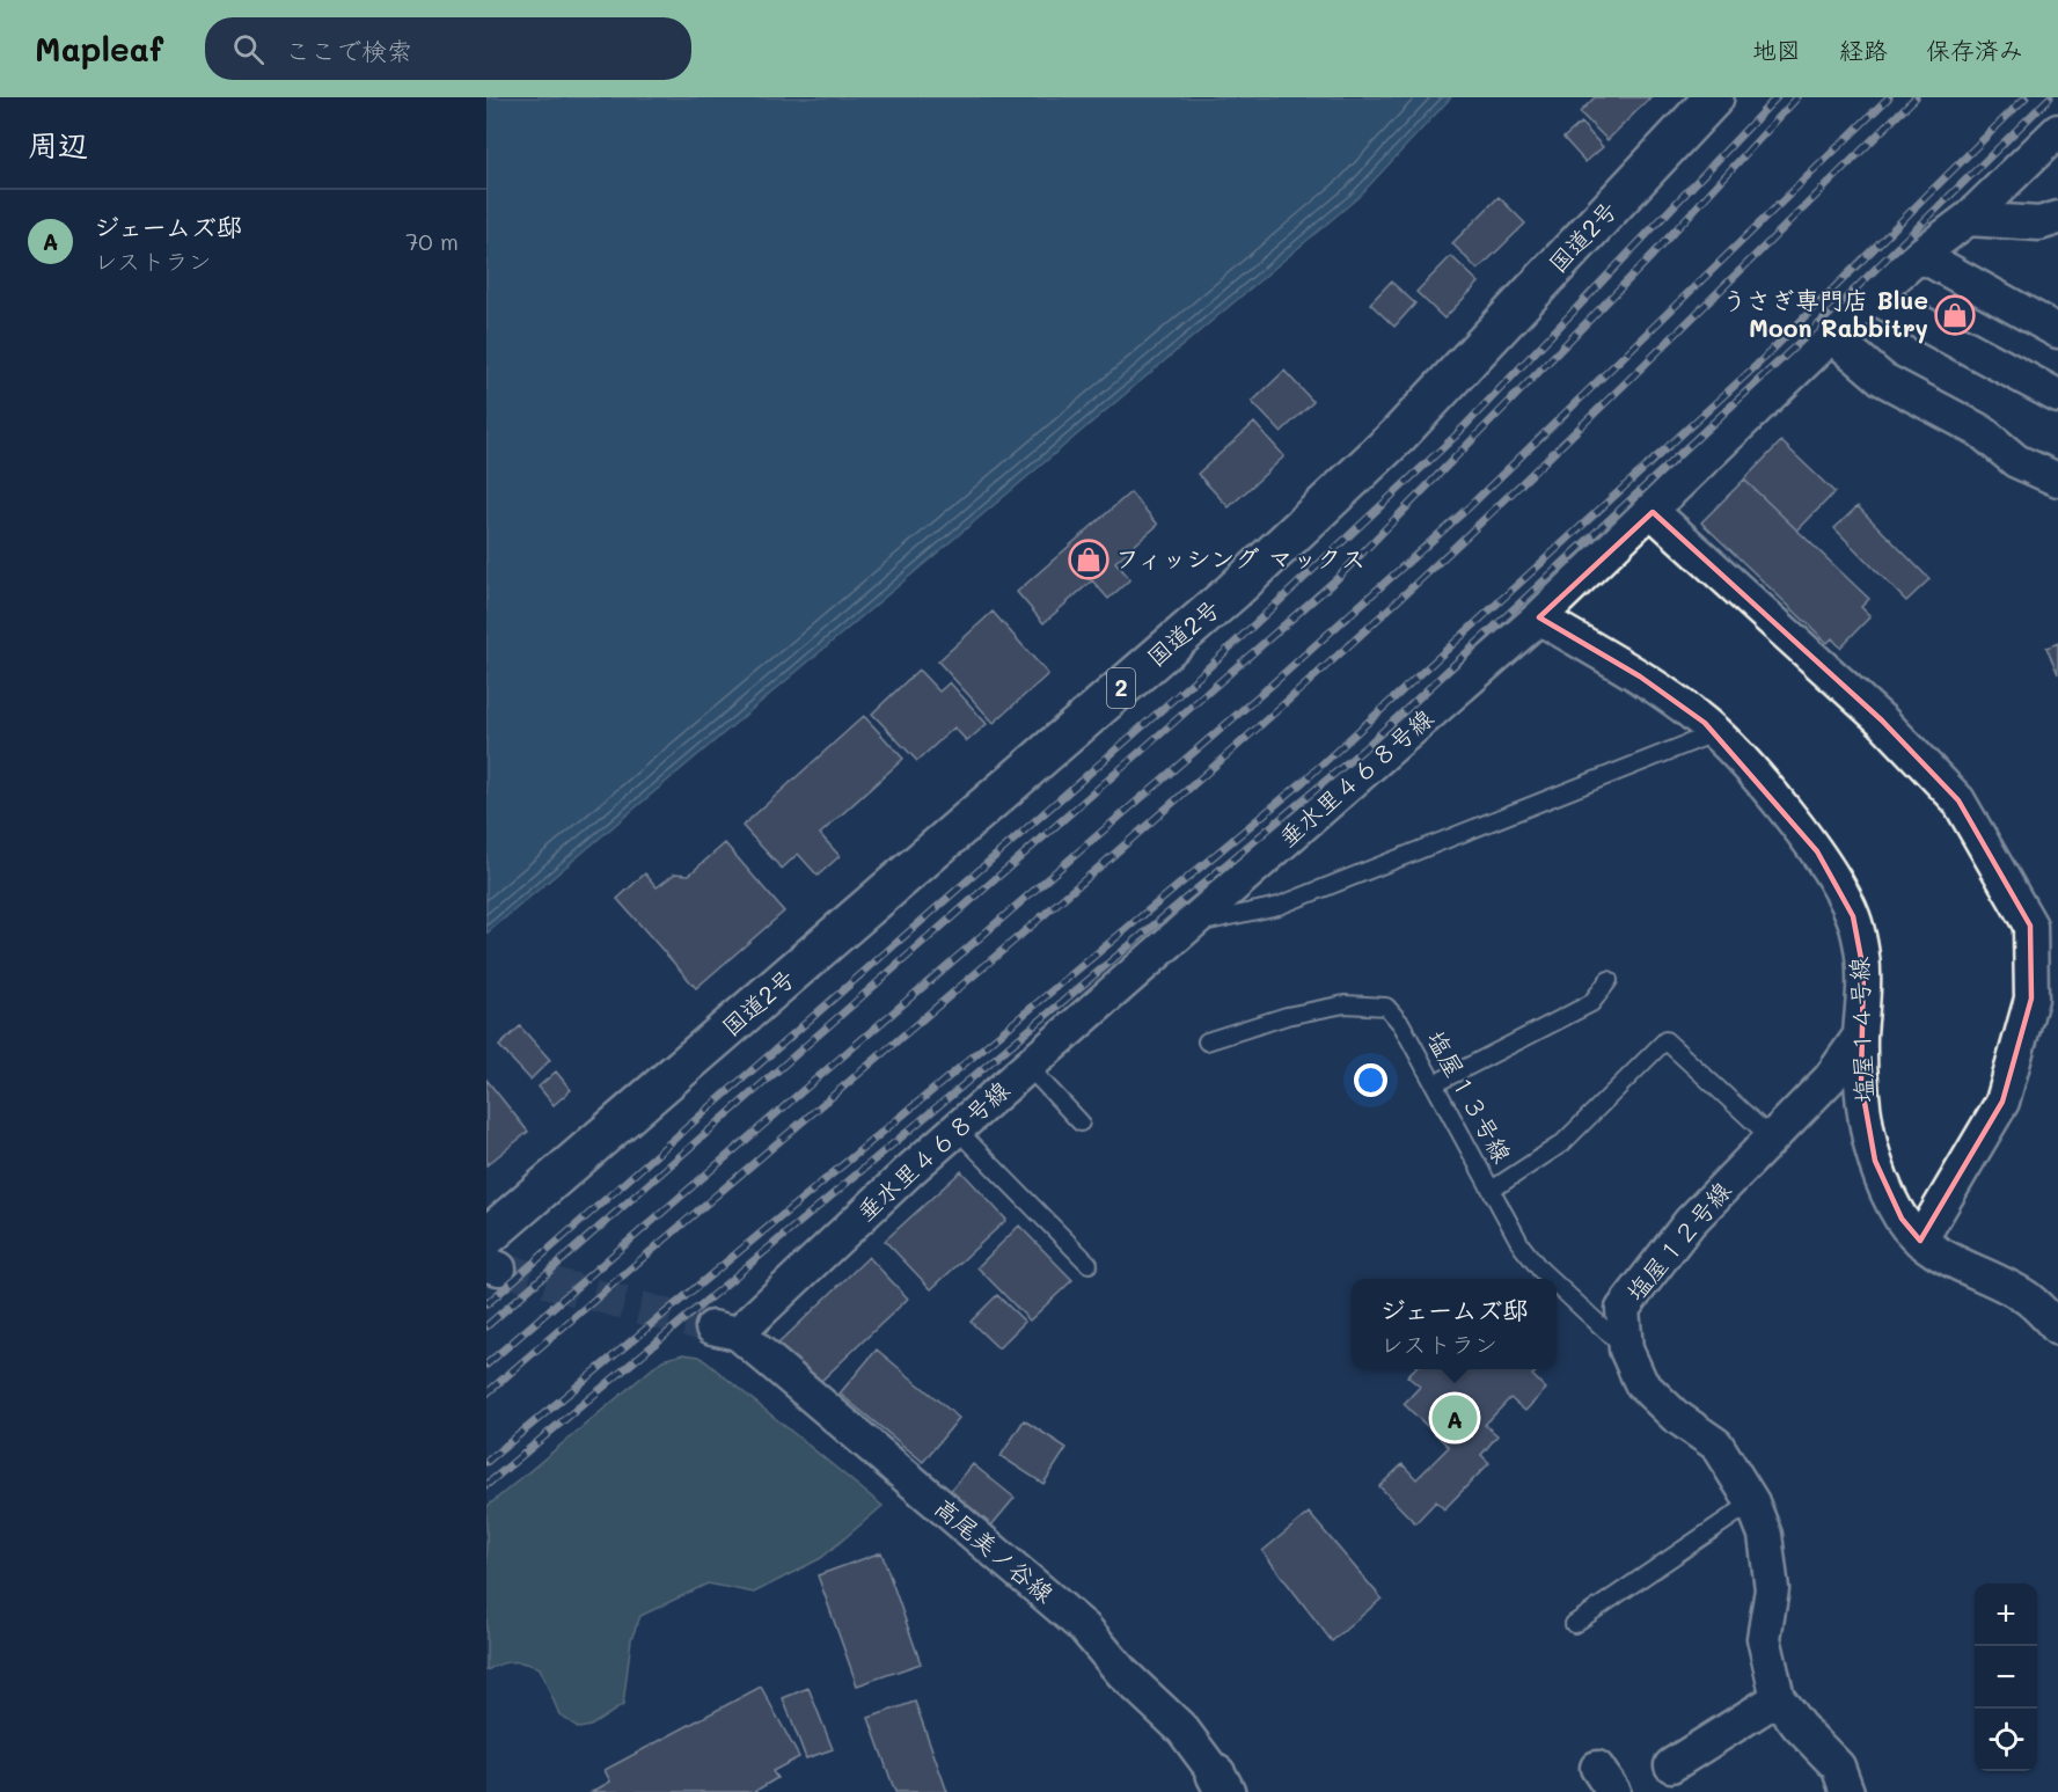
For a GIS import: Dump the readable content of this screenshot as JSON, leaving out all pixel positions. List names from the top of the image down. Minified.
{"streets":{"highway":["国道2号","2"],"street":["垂水里４６８号線","塩屋１４号線","塩屋１２号線","高尾美ノ谷線"],"lane":["塩屋１３号線"]},"crossings":[["垂水里４６８号線","塩屋１４号線"],["垂水里４６８号線","高尾美ノ谷線"],["塩屋１４号線","塩屋１２号線"],["塩屋１３号線","塩屋１２号線"]],"places":{"shop":["うさぎ専門店 Blue Moon Rabbitry","フィッシング マックス"]},"page":{"header":"Mapleaf","search":"ここで検索","nav":["地図","経路","保存済み"],"heading":"周辺","list":[{"mark":"A","name":"ジェームズ邸","note":"レストラン","value":"70 m"}],"popup":["ジェームズ邸","レストラン"],"pins":"A","map_buttons":["+","−"]}}
